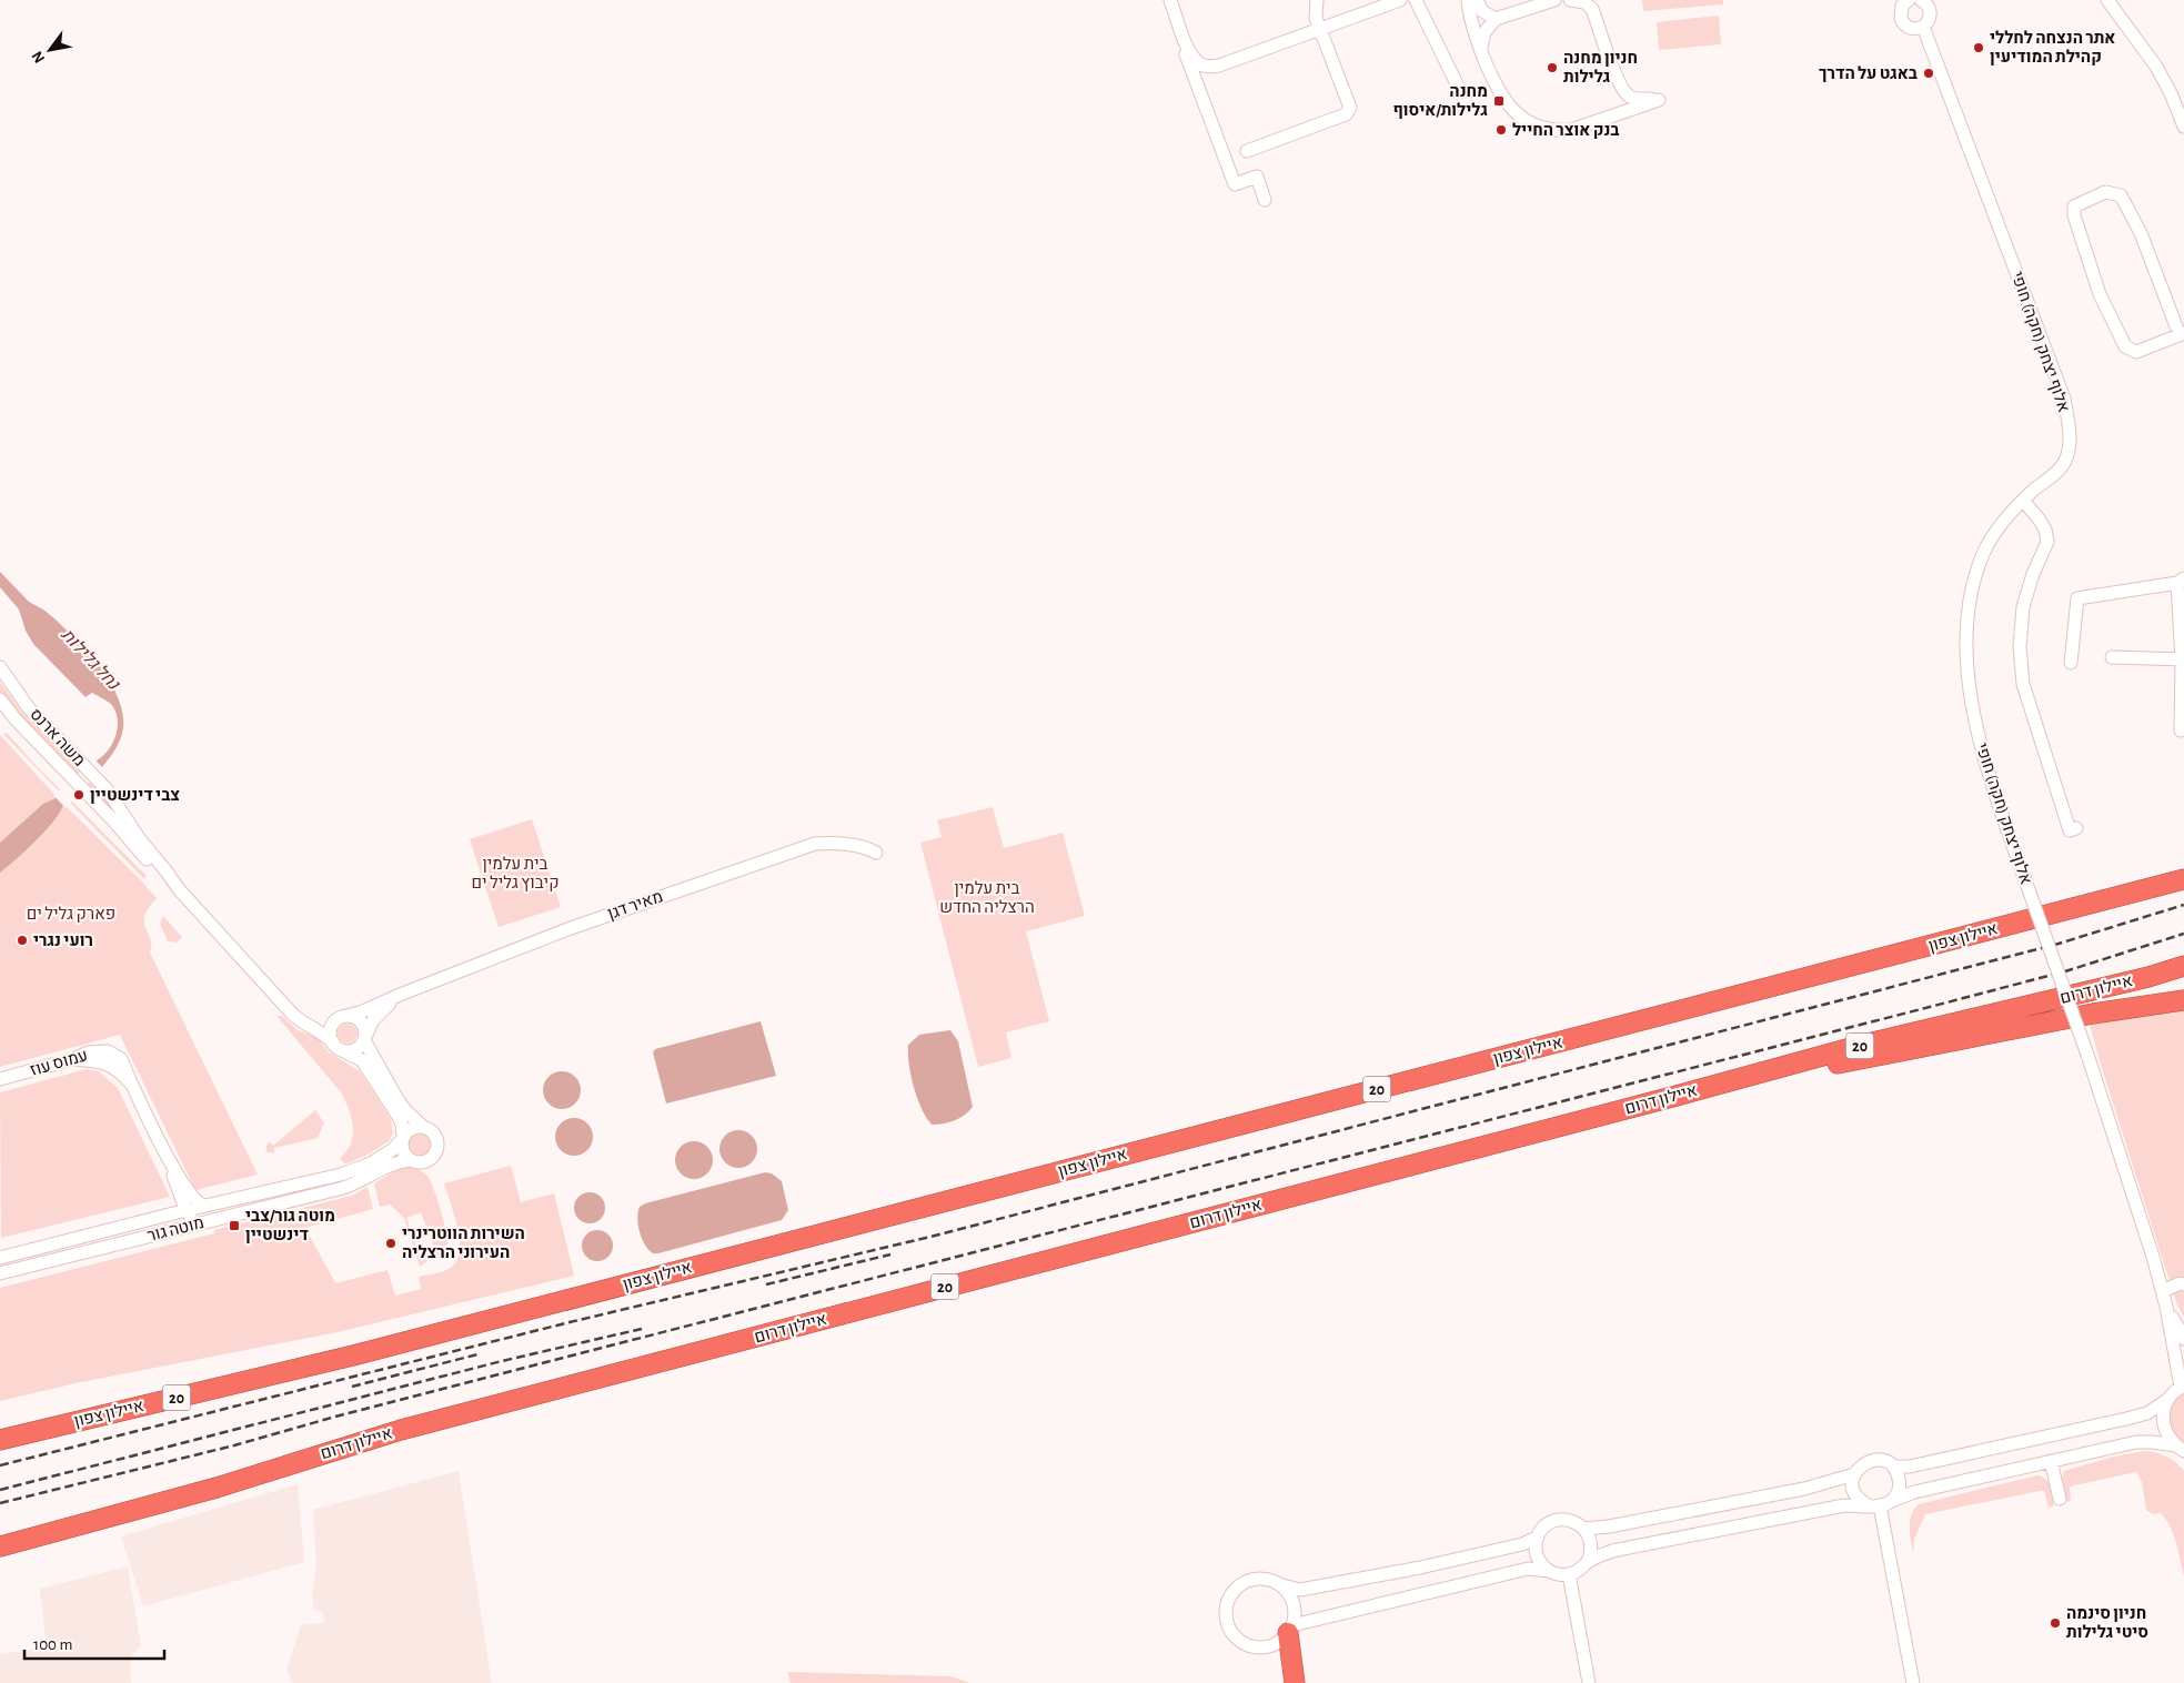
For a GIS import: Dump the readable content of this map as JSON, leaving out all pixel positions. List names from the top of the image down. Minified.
{"streets":{"highway":["איילון צפון","איילון דרום","20"],"street":["אלוף יצחק (חקה) חופי","משה ארנס","מאיר דגן","עמוס עוז","מוטה גור"]},"crossings":[["משה ארנס","מאיר דגן"],["משה ארנס","מוטה גור"],["עמוס עוז","מוטה גור"]],"water":["נחל גלילות"],"parks":["בית עלמין קיבוץ גליל ים","בית עלמין הרצליה החדש","פארק גליל ים"],"places":{"other":["אתר הנצחה לחללי קהילת המודיעין","חניון מחנה גלילות","באגט על הדרך","בנק אוצר החייל","צבי דינשטיין","רועי נגרי","השירות הווטרינרי העירוני הרצליה","חניון סינמה סיטי גלילות"],"transit":["מחנה גלילות/איסוף","מוטה גור/צבי דינשטיין"]},"scale_bar":"100 m","north":"bottom left"}
